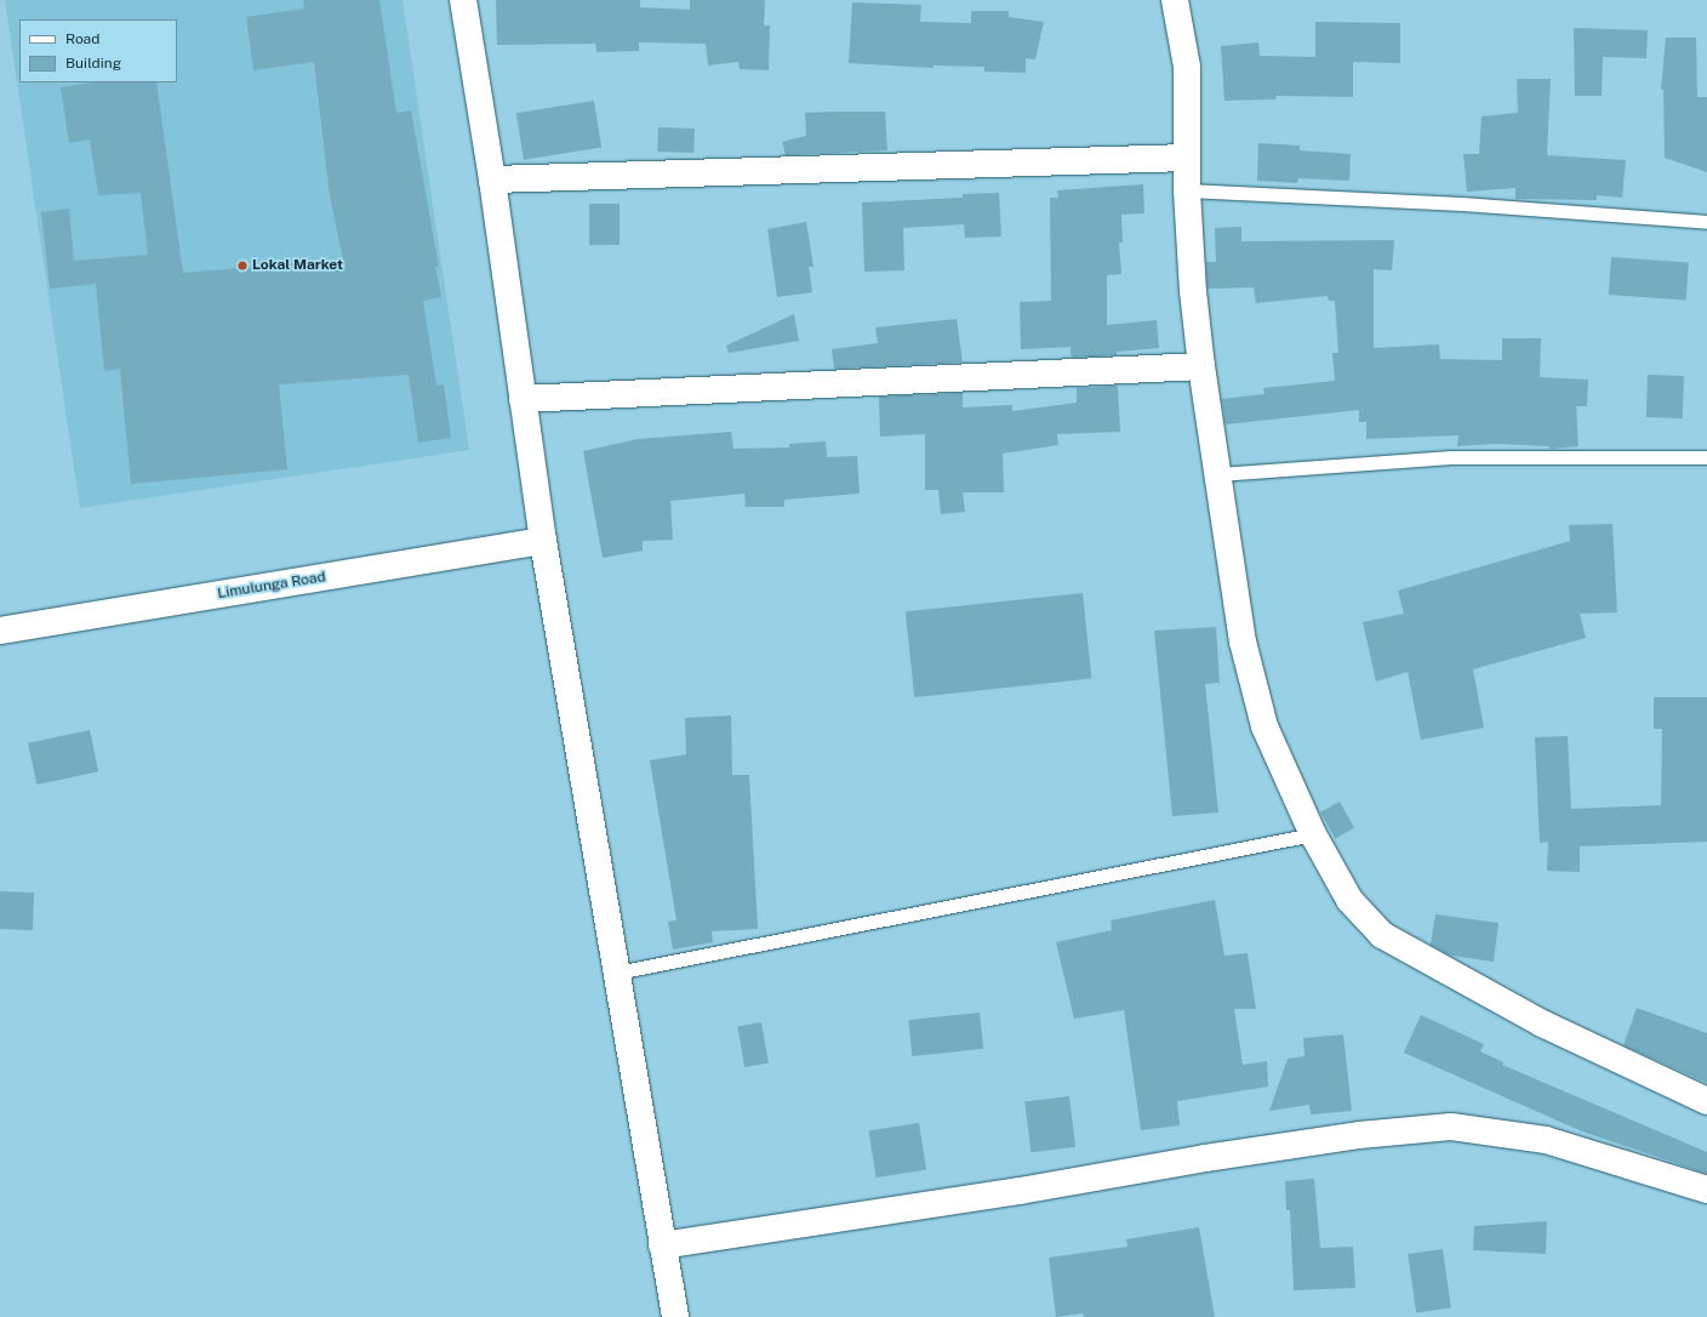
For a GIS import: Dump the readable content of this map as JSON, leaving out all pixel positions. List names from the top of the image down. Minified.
{"streets":{"street":["Limulunga Road"]},"places":["Lokal Market"],"legend":["Road","Building"]}
